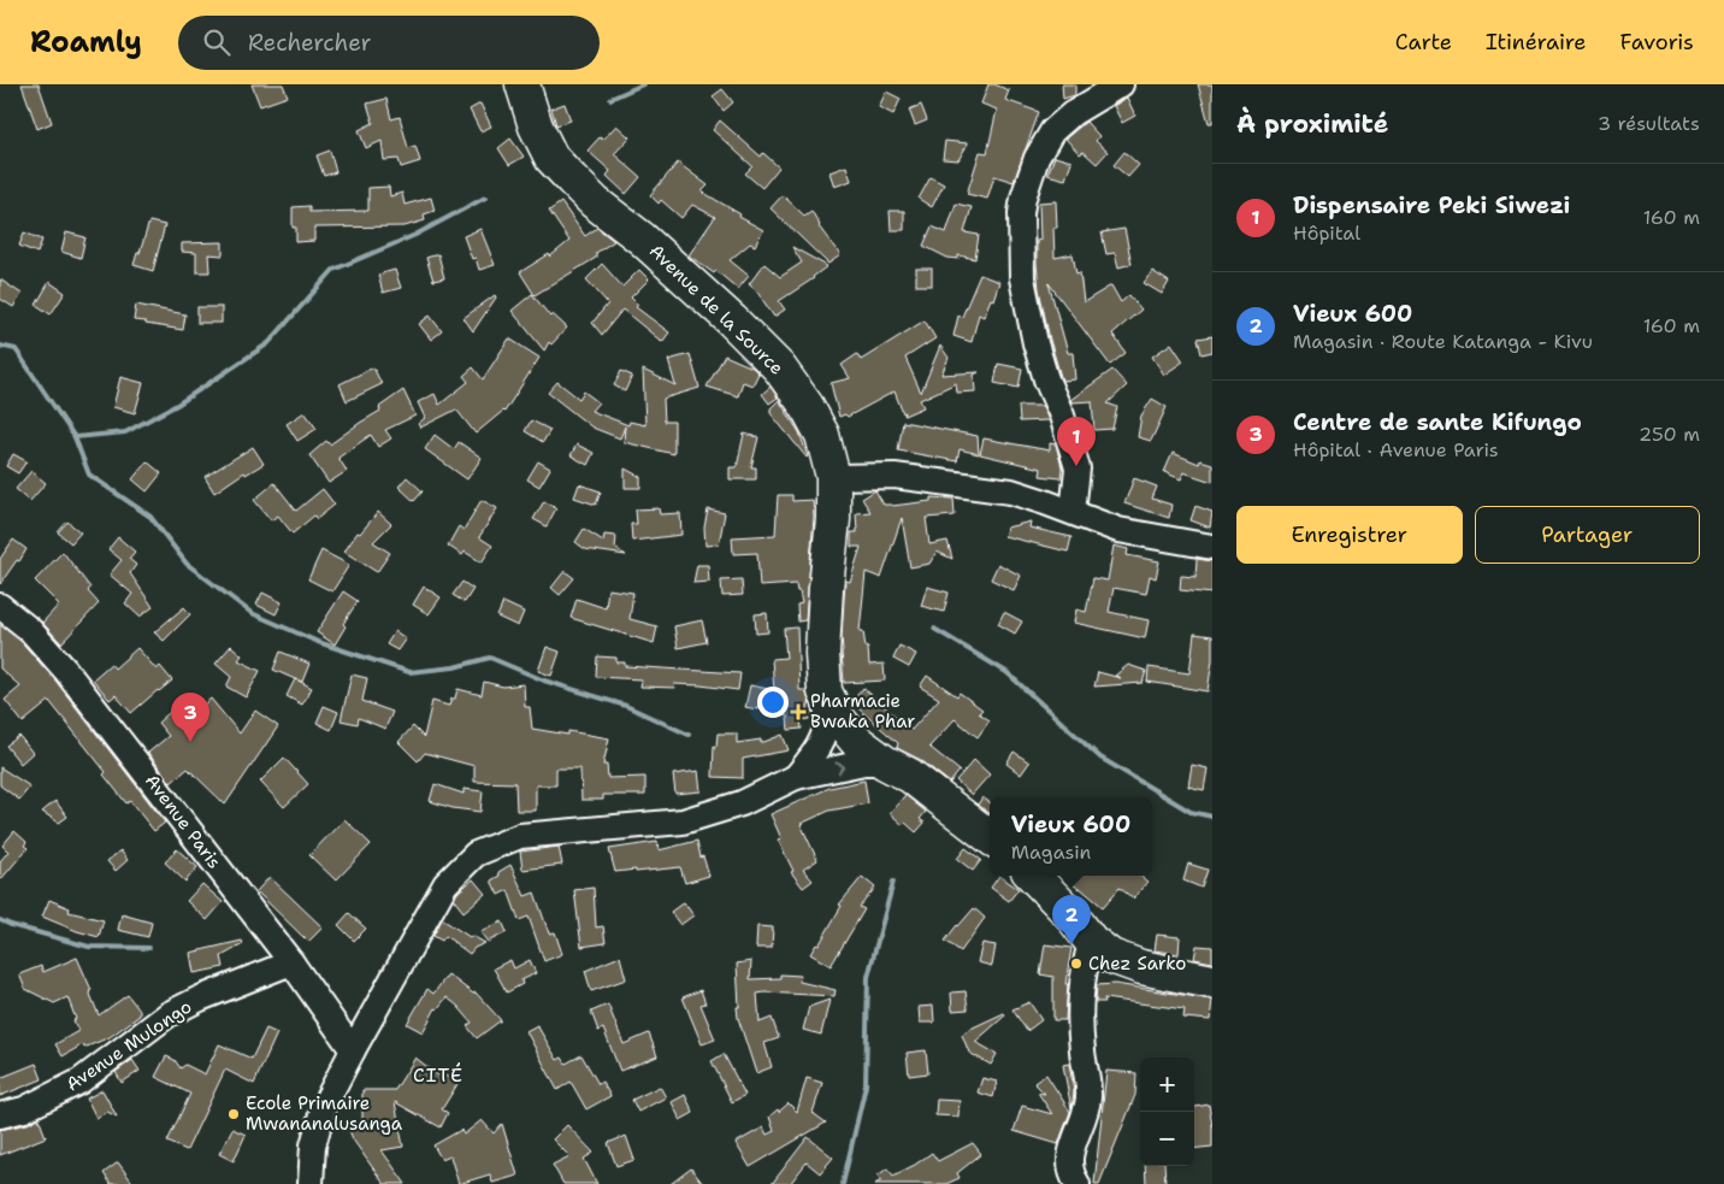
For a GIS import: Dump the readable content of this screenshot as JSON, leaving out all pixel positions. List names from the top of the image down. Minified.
{"streets":{"highway":["Avenue de la Source"],"street":["Avenue Paris","Avenue Mulongo"]},"crossings":[["Avenue Paris","Avenue Mulongo"]],"districts":["CITÉ"],"places":{"health":["Pharmacie Bwaka Phar"],"other":["Chez Sarko","Ecole Primaire Mwananalusanga"]},"page":{"header":"Roamly","search":"Rechercher","nav":["Carte","Itinéraire","Favoris"],"heading":["À proximité","3 résultats"],"list":[{"mark":"1","name":"Dispensaire Peki Siwezi","note":"Hôpital","value":"160 m"},{"mark":"2","name":"Vieux 600","note":"Magasin · Route Katanga - Kivu","value":"160 m"},{"mark":"3","name":"Centre de sante Kifungo","note":"Hôpital · Avenue Paris","value":"250 m"}],"pins":["1","3","2"],"buttons":["Enregistrer","Partager"],"popup":["Vieux 600","Magasin"],"map_buttons":["+","−"]}}
